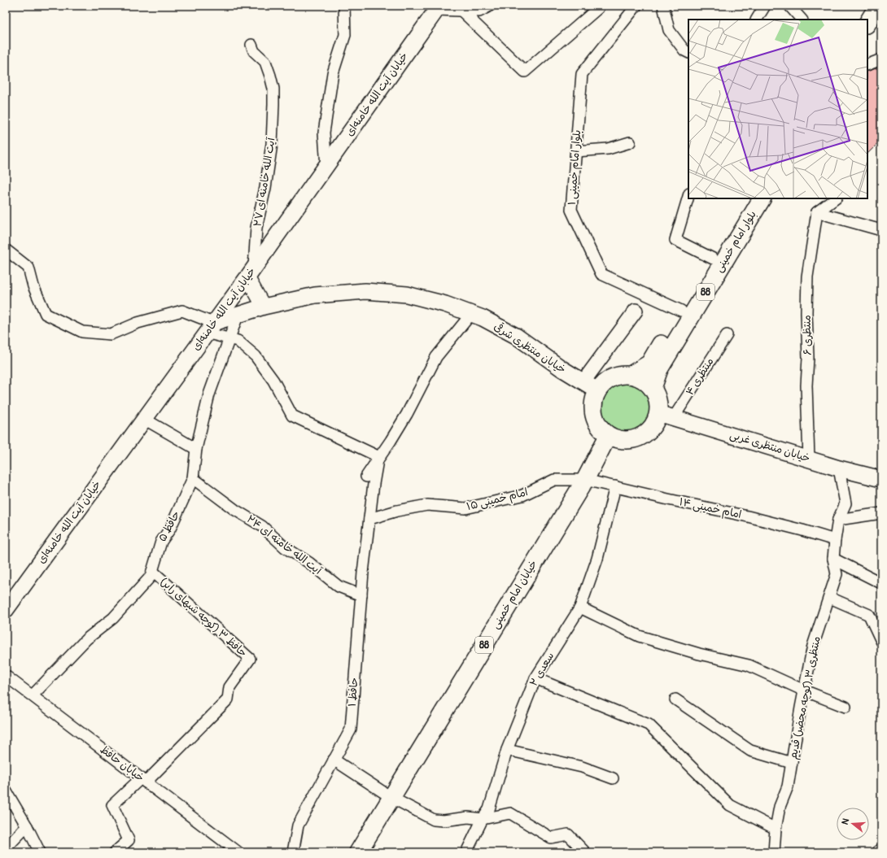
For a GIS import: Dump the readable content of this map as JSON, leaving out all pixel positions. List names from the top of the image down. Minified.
{"streets":{"main road":["خیابان آیت الله خامنه‌ای","بلوار امام خمینی","88","خیابان منتظری شرقی","خیابان منتظری غربی","خیابان امام خمینی"],"street":["بلوار امام خمینی ۱","آیت الله خامنه ای ۲۷","منتظری ۶","منتظری ۴","امام خمینی ۱۵","امام خمینی ۱۴","حافظ ۵","آیت الله خامنه ای ۲۴","حافظ ۳ (کوچه شبهای رابر)","سعدی ۲","حافظ ۱","منتظری ۳ (کوچه محضر) قدیم","خیابان حافظ"]},"crossings":[["خیابان آیت الله خامنه‌ای","آیت الله خامنه ای ۲۷"],["خیابان آیت الله خامنه‌ای","خیابان منتظری شرقی"],["بلوار امام خمینی ۱","بلوار امام خمینی"],["بلوار امام خمینی","88"],["بلوار امام خمینی","خیابان منتظری شرقی"],["بلوار امام خمینی","خیابان منتظری غربی"],["بلوار امام خمینی","خیابان امام خمینی"],["88","خیابان منتظری شرقی"],["88","خیابان منتظری غربی"],["88","خیابان امام خمینی"],["منتظری ۶","خیابان منتظری غربی"],["خیابان منتظری شرقی","خیابان منتظری غربی"],["خیابان منتظری شرقی","حافظ ۵"],["خیابان منتظری شرقی","خیابان امام خمینی"],["منتظری ۴","خیابان منتظری غربی"],["خیابان منتظری غربی","خیابان امام خمینی"],["خیابان منتظری غربی","منتظری ۳ (کوچه محضر) قدیم"],["امام خمینی ۱۵","امام خمینی ۱۴"],["امام خمینی ۱۵","خیابان امام خمینی"],["امام خمینی ۱۵","حافظ ۱"],["امام خمینی ۱۴","خیابان امام خمینی"],["امام خمینی ۱۴","سعدی ۲"],["امام خمینی ۱۴","منتظری ۳ (کوچه محضر) قدیم"],["حافظ ۵","آیت الله خامنه ای ۲۴"],["حافظ ۵","حافظ ۳ (کوچه شبهای رابر)"],["حافظ ۵","خیابان حافظ"],["آیت الله خامنه ای ۲۴","حافظ ۱"],["حافظ ۳ (کوچه شبهای رابر)","خیابان حافظ"]],"north":"left"}
